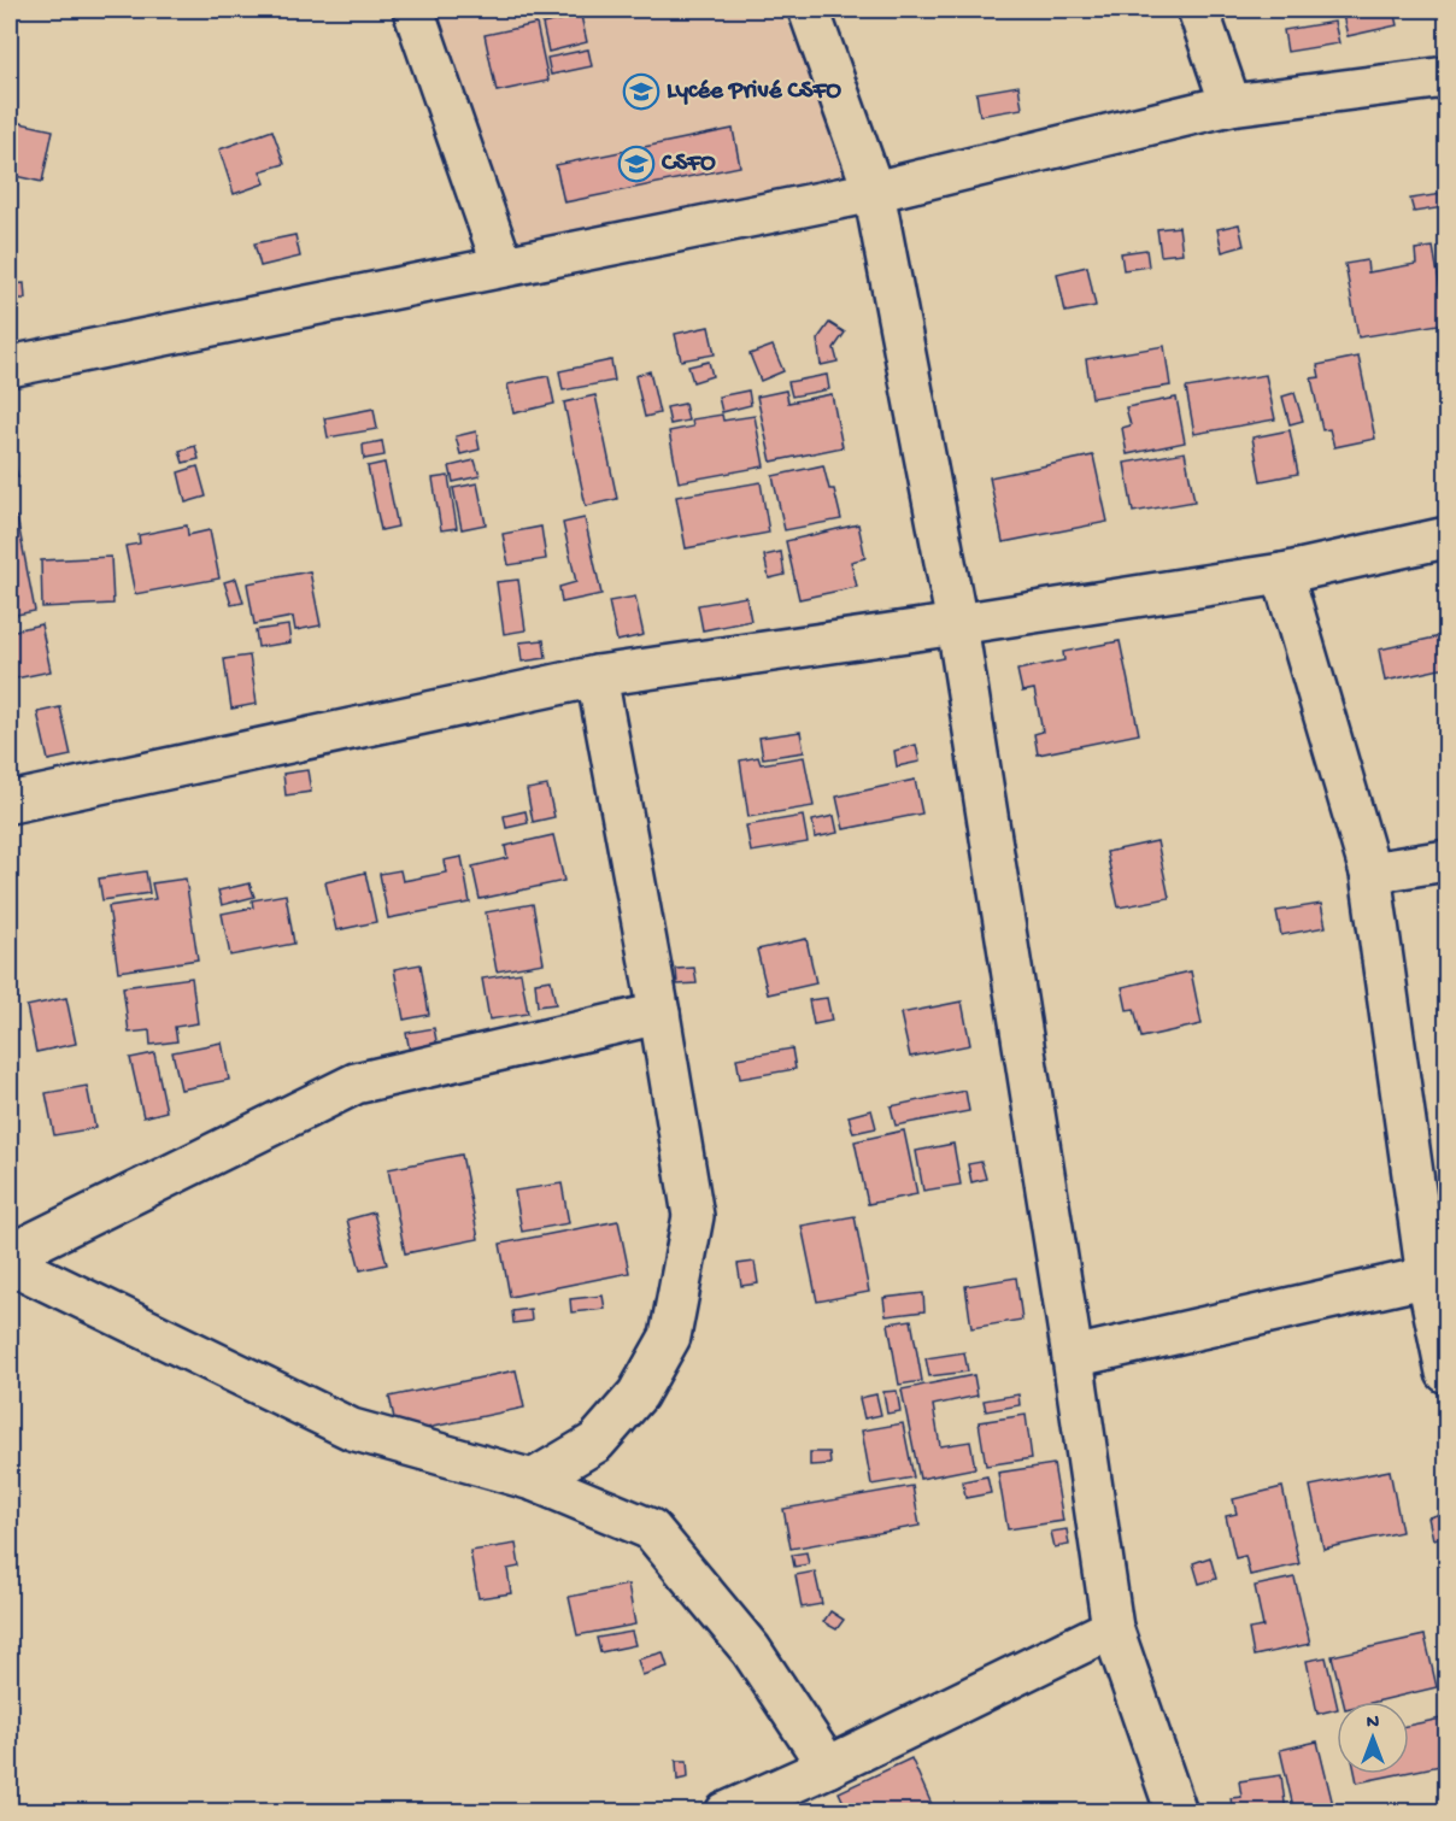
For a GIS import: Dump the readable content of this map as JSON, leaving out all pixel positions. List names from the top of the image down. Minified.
{"places":{"school or university":["Lycée Privé CSFO","CSFO"]},"north":"top"}
